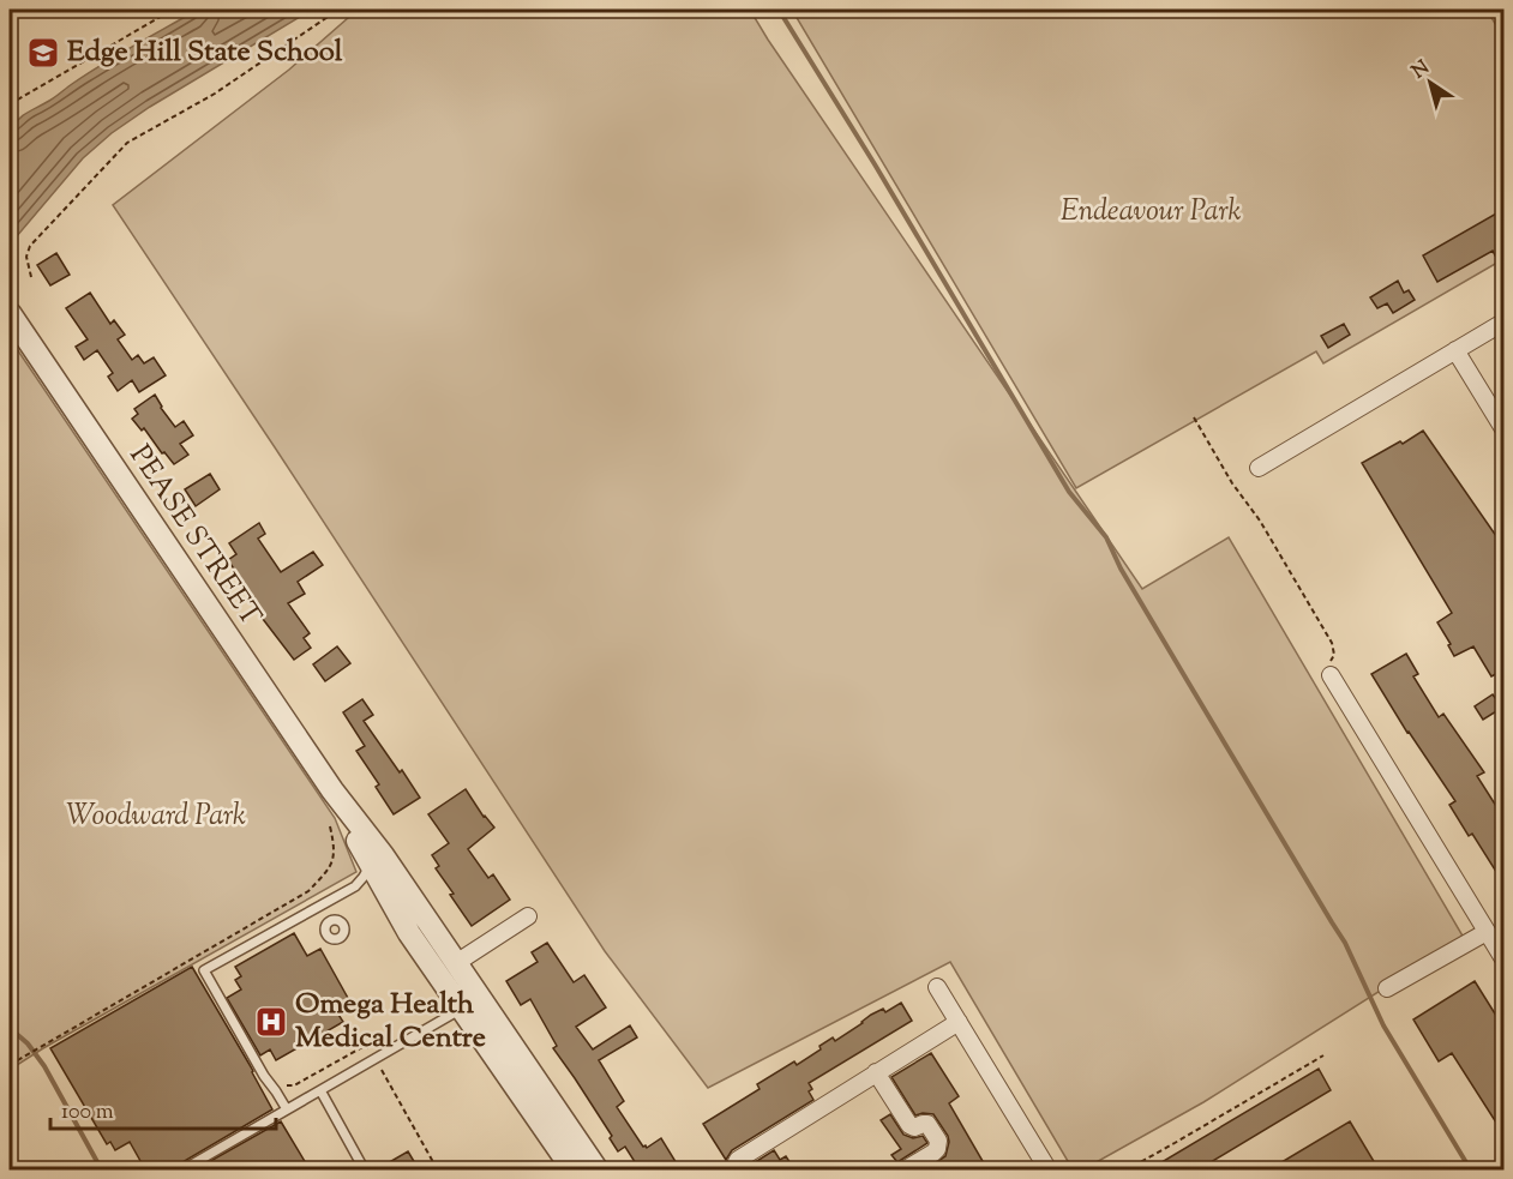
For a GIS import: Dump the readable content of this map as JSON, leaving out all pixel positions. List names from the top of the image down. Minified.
{"streets":{"street":["PEASE STREET"]},"parks":["Endeavour Park","Woodward Park"],"places":{"school or university":["Edge Hill State School"],"hospital":["Omega Health Medical Centre"]},"scale_bar":"100 m","north":"top left"}
